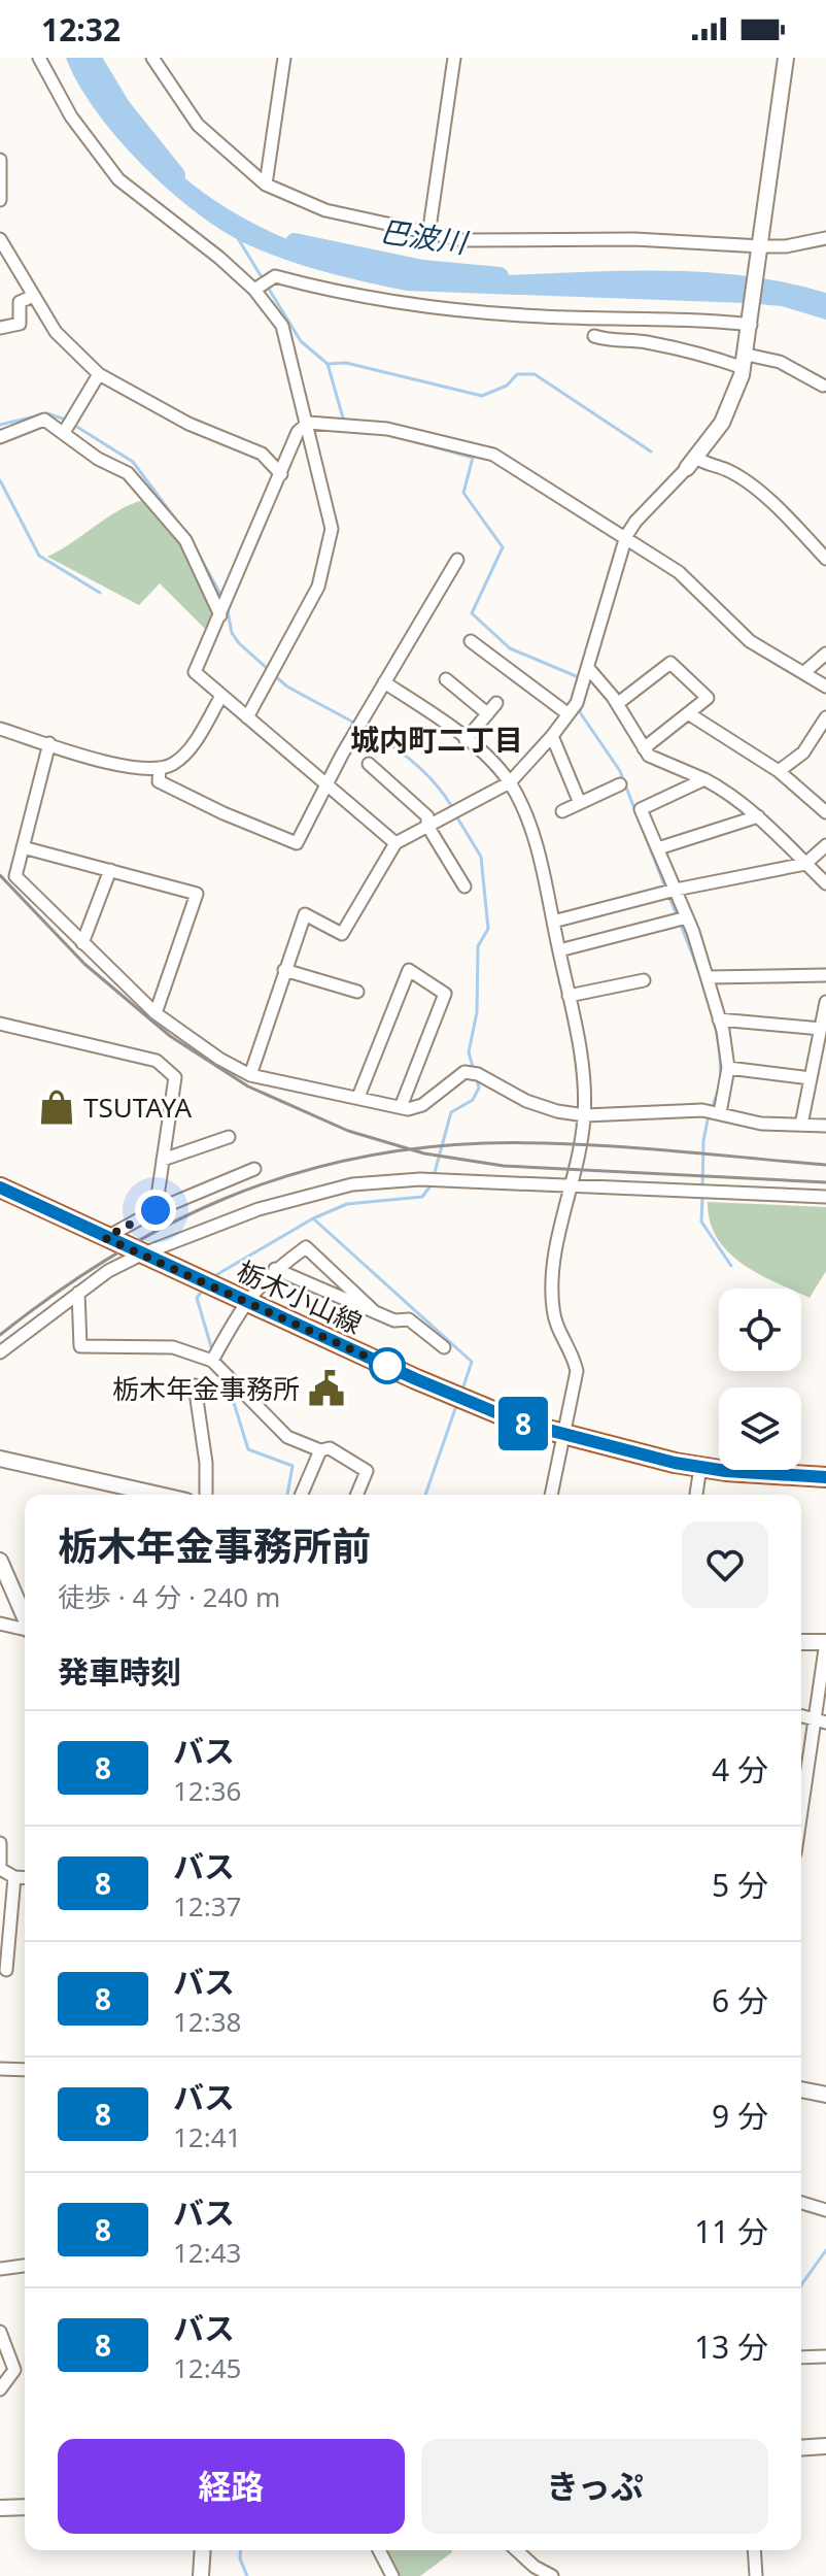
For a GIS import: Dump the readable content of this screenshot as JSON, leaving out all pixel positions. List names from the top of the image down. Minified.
{"streets":{"main road":["栃木小山線"]},"districts":["城内町二丁目"],"water":["巴波川"],"places":{"shop":["TSUTAYA"],"public building":["栃木年金事務所"]},"lines":["bus line 8"],"page":{"status":"12:32","on_map":"8","heading":[["栃木年金事務所前","徒歩 · 4 分 · 240 m"],"発車時刻"],"list":[{"mark":"8","name":"バス","note":"12:36","value":"4 分"},{"mark":"8","name":"バス","note":"12:37","value":"5 分"},{"mark":"8","name":"バス","note":"12:38","value":"6 分"},{"mark":"8","name":"バス","note":"12:41","value":"9 分"},{"mark":"8","name":"バス","note":"12:43","value":"11 分"},{"mark":"8","name":"バス","note":"12:45","value":"13 分"}],"buttons":["経路","きっぷ"]}}
